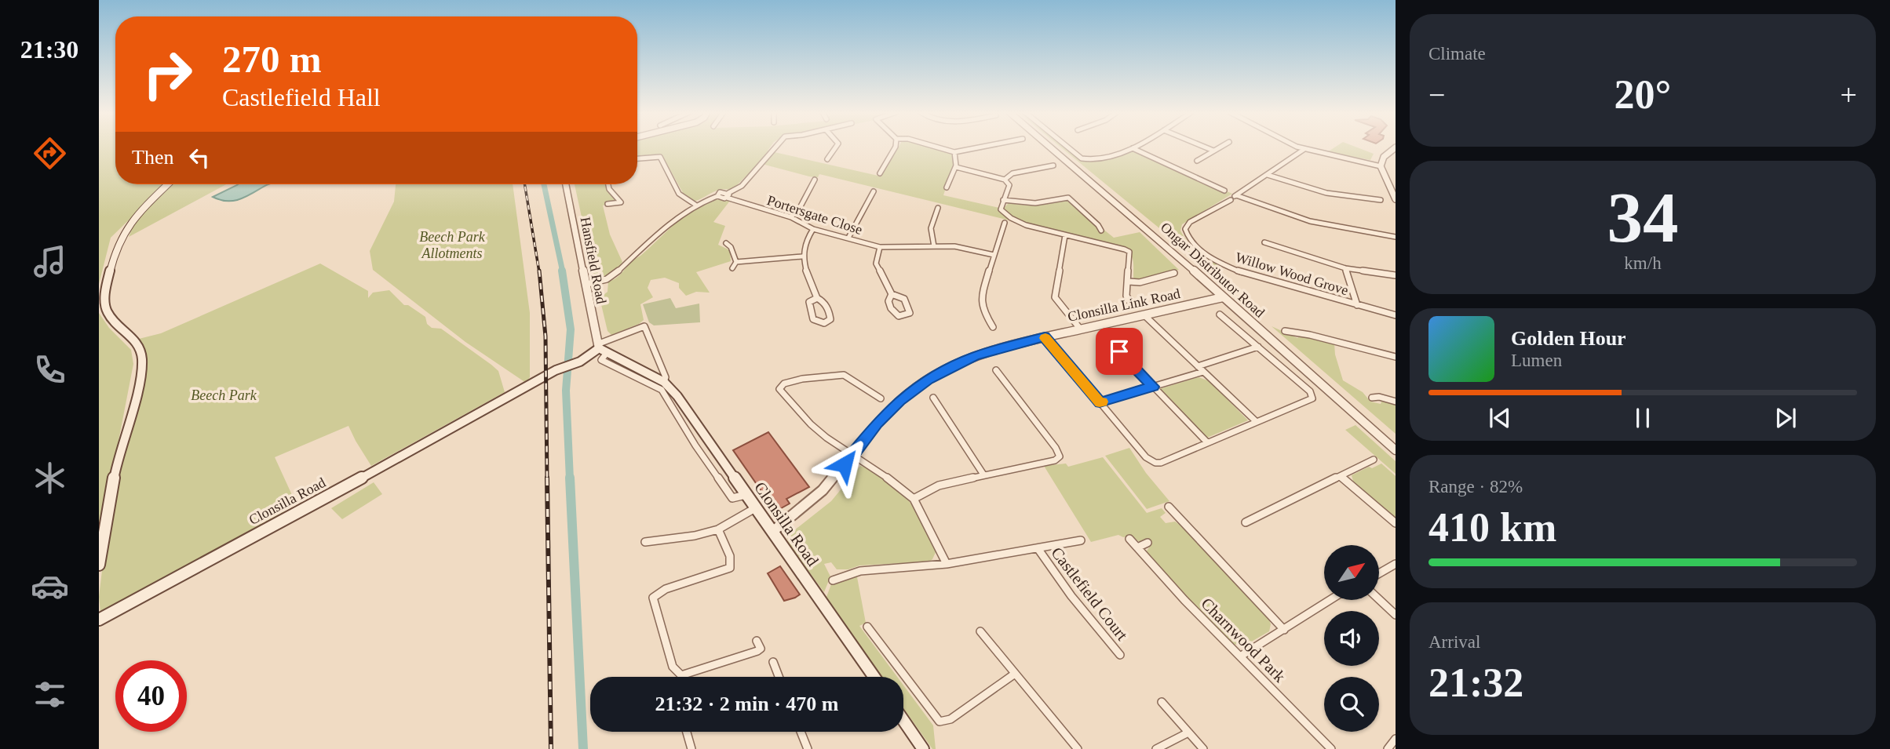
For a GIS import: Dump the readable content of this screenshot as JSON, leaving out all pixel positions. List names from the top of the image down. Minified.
{"streets":{"main road":["Clonsilla Road"],"street":["Portersgate Close","Hansfield Road","Ongar Distributor Road","Willow Wood Grove","Clonsilla Link Road","Castlefield Court","Charnwood Park"]},"crossings":[["Hansfield Road","Clonsilla Road"],["Ongar Distributor Road","Clonsilla Link Road"],["Clonsilla Link Road","Clonsilla Road"]],"parks":["Beech Park Allotments","Beech Park"],"north":"top right","page":{"tabs":"21:30","tile":["Climate",["34","km/h"],["Range · 82%","410 km"],["Arrival","21:32"]],"turn":["270 m","Castlefield Hall"],"heat":["−","20°","+"],"then":"Then","song":["Golden Hour","Lumen"],"limit":"40","trip":"21:32 · 2 min · 470 m"}}
